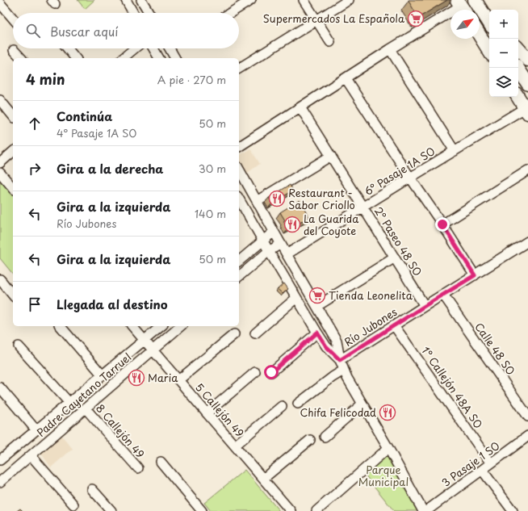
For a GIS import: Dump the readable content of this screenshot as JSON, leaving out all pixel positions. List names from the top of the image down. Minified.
{"streets":{"street":["6° Pasaje 1A SO","2° Paseo 48 SO","Río Jubones","Calle 48 SO","1° Callejón 48A SO","Padre Cayetano Tarruel","5 Callejón 49","8 Callejón 49","3 Pasaje 1 SO"]},"crossings":[["6° Pasaje 1A SO","2° Paseo 48 SO"],["2° Paseo 48 SO","Río Jubones"],["Río Jubones","Calle 48 SO"],["Río Jubones","1° Callejón 48A SO"],["1° Callejón 48A SO","3 Pasaje 1 SO"],["Padre Cayetano Tarruel","5 Callejón 49"],["Padre Cayetano Tarruel","8 Callejón 49"]],"parks":["Parque Municipal"],"places":{"supermarket":["Supermercados La Española","Tienda Leonelita"],"restaurant":["Restaurant - Sabor Criollo","La Guarida del Coyote","Maria","Chifa Felicodad"]},"north":"top right","page":{"map_buttons":["+","−"],"search":"Buscar aquí","heading":["4 min","A pie · 270 m"],"list":[["Continúa","4° Pasaje 1A SO","50 m"],["Gira a la derecha","30 m"],["Gira a la izquierda","Río Jubones","140 m"],["Gira a la izquierda","50 m"],"Llegada al destino"]}}
